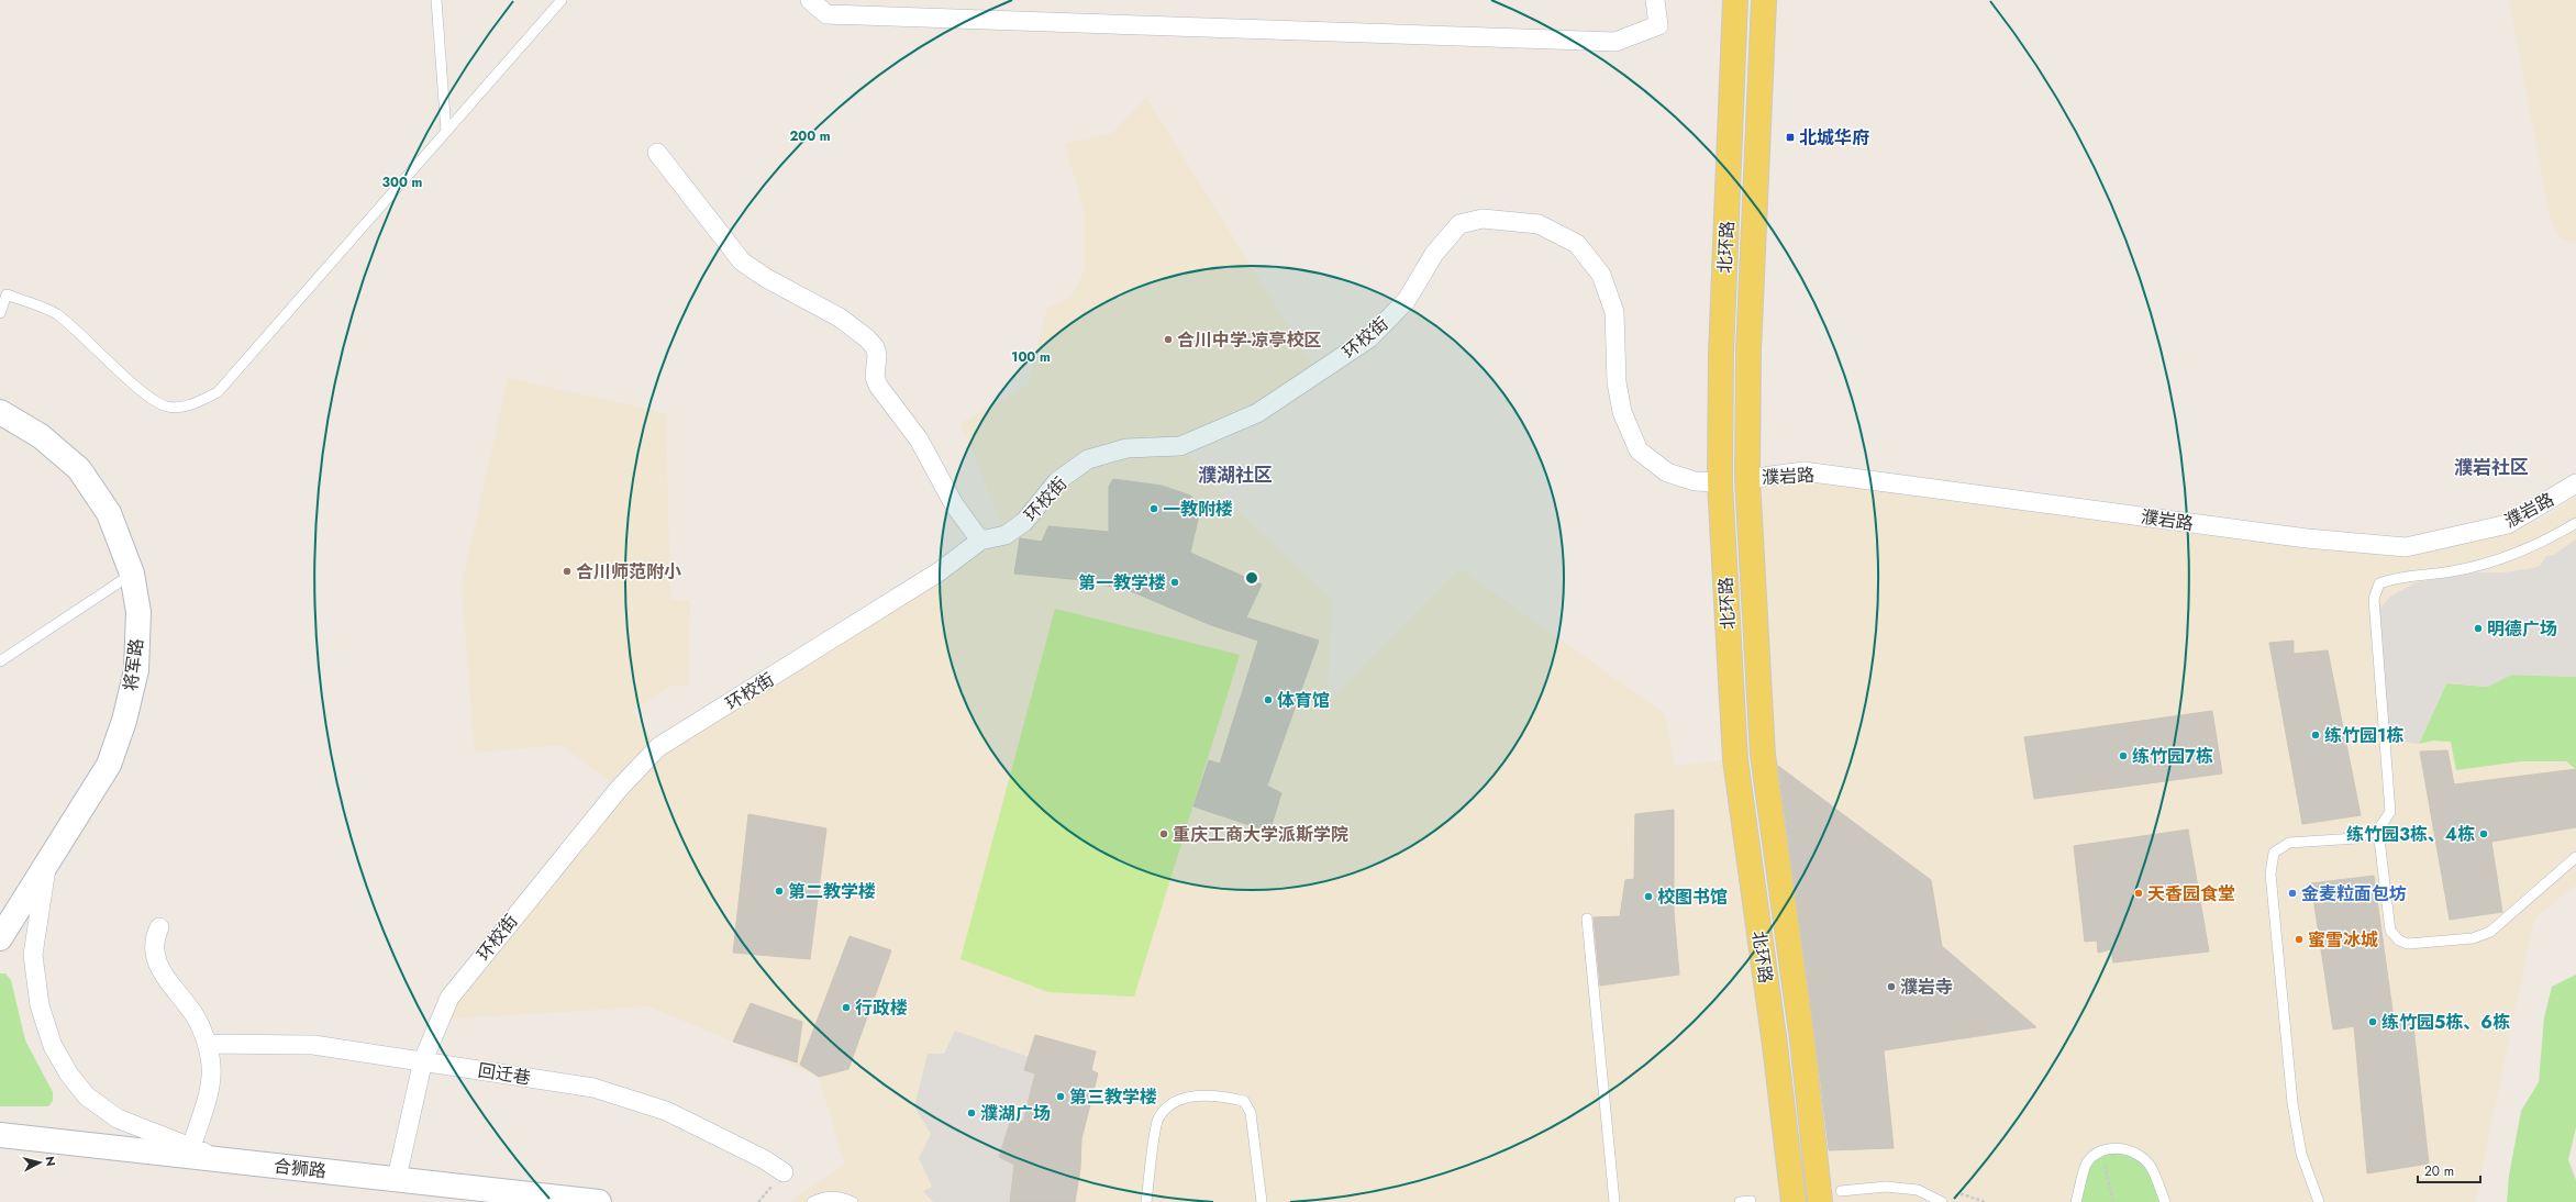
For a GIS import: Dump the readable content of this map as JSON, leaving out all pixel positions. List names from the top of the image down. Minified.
{"streets":{"main road":["北环路","将军路","合狮路"],"street":["环校街","濮岩路","回迁巷"]},"crossings":[["北环路","环校街"],["北环路","濮岩路"],["环校街","回迁巷"],["环校街","合狮路"]],"districts":["濮岩社区","濮湖社区"],"places":{"transit":["北城华府"],"other":["合川中学-凉亭校区","一教附楼","合川师范附小","第一教学楼","明德广场","体育馆","练竹园1栋","练竹园7栋","重庆工商大学派斯学院","练竹园3栋、4栋","第二教学楼","天香园食堂","金麦粒面包坊","校图书馆","蜜雪冰城","濮岩寺","行政楼","练竹园5栋、6栋","第三教学楼","濮湖广场"]},"scale_bar":"20 m","north":"right","rings":["200 m","300 m","100 m"]}
